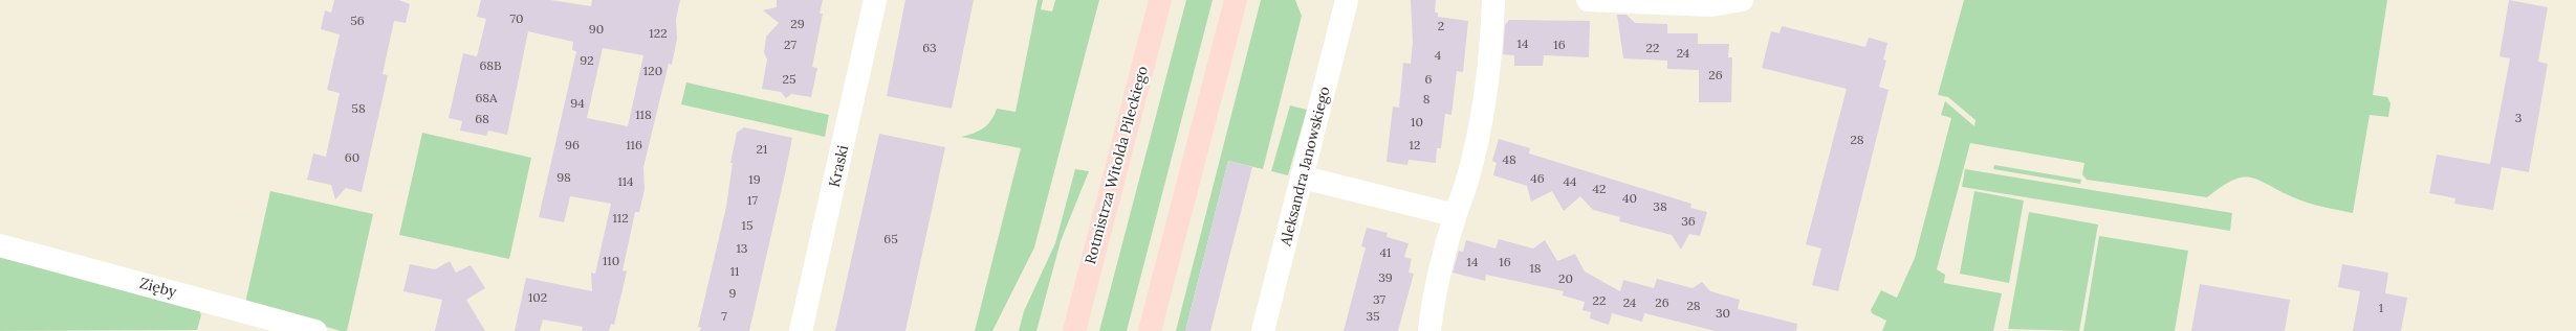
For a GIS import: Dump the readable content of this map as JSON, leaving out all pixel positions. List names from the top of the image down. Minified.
{"streets":{"main road":["Rotmistrza Witolda Pileckiego"],"street":["Kraski","Aleksandra Janowskiego","Zięby"]},"house_numbers":["70","56","29","2","90","122","14","27","16","63","22","24","4","92","68B","120","26","25","6","68A","8","94","58","118","3","68","10","28","96","116","12","21","60","48","98","46","19","114","44","42","40","17","38","112","36","15","65","13","41","110","14","16","18","11","39","20","9","102","37","22","24","26","28","1","30","7","35"]}
